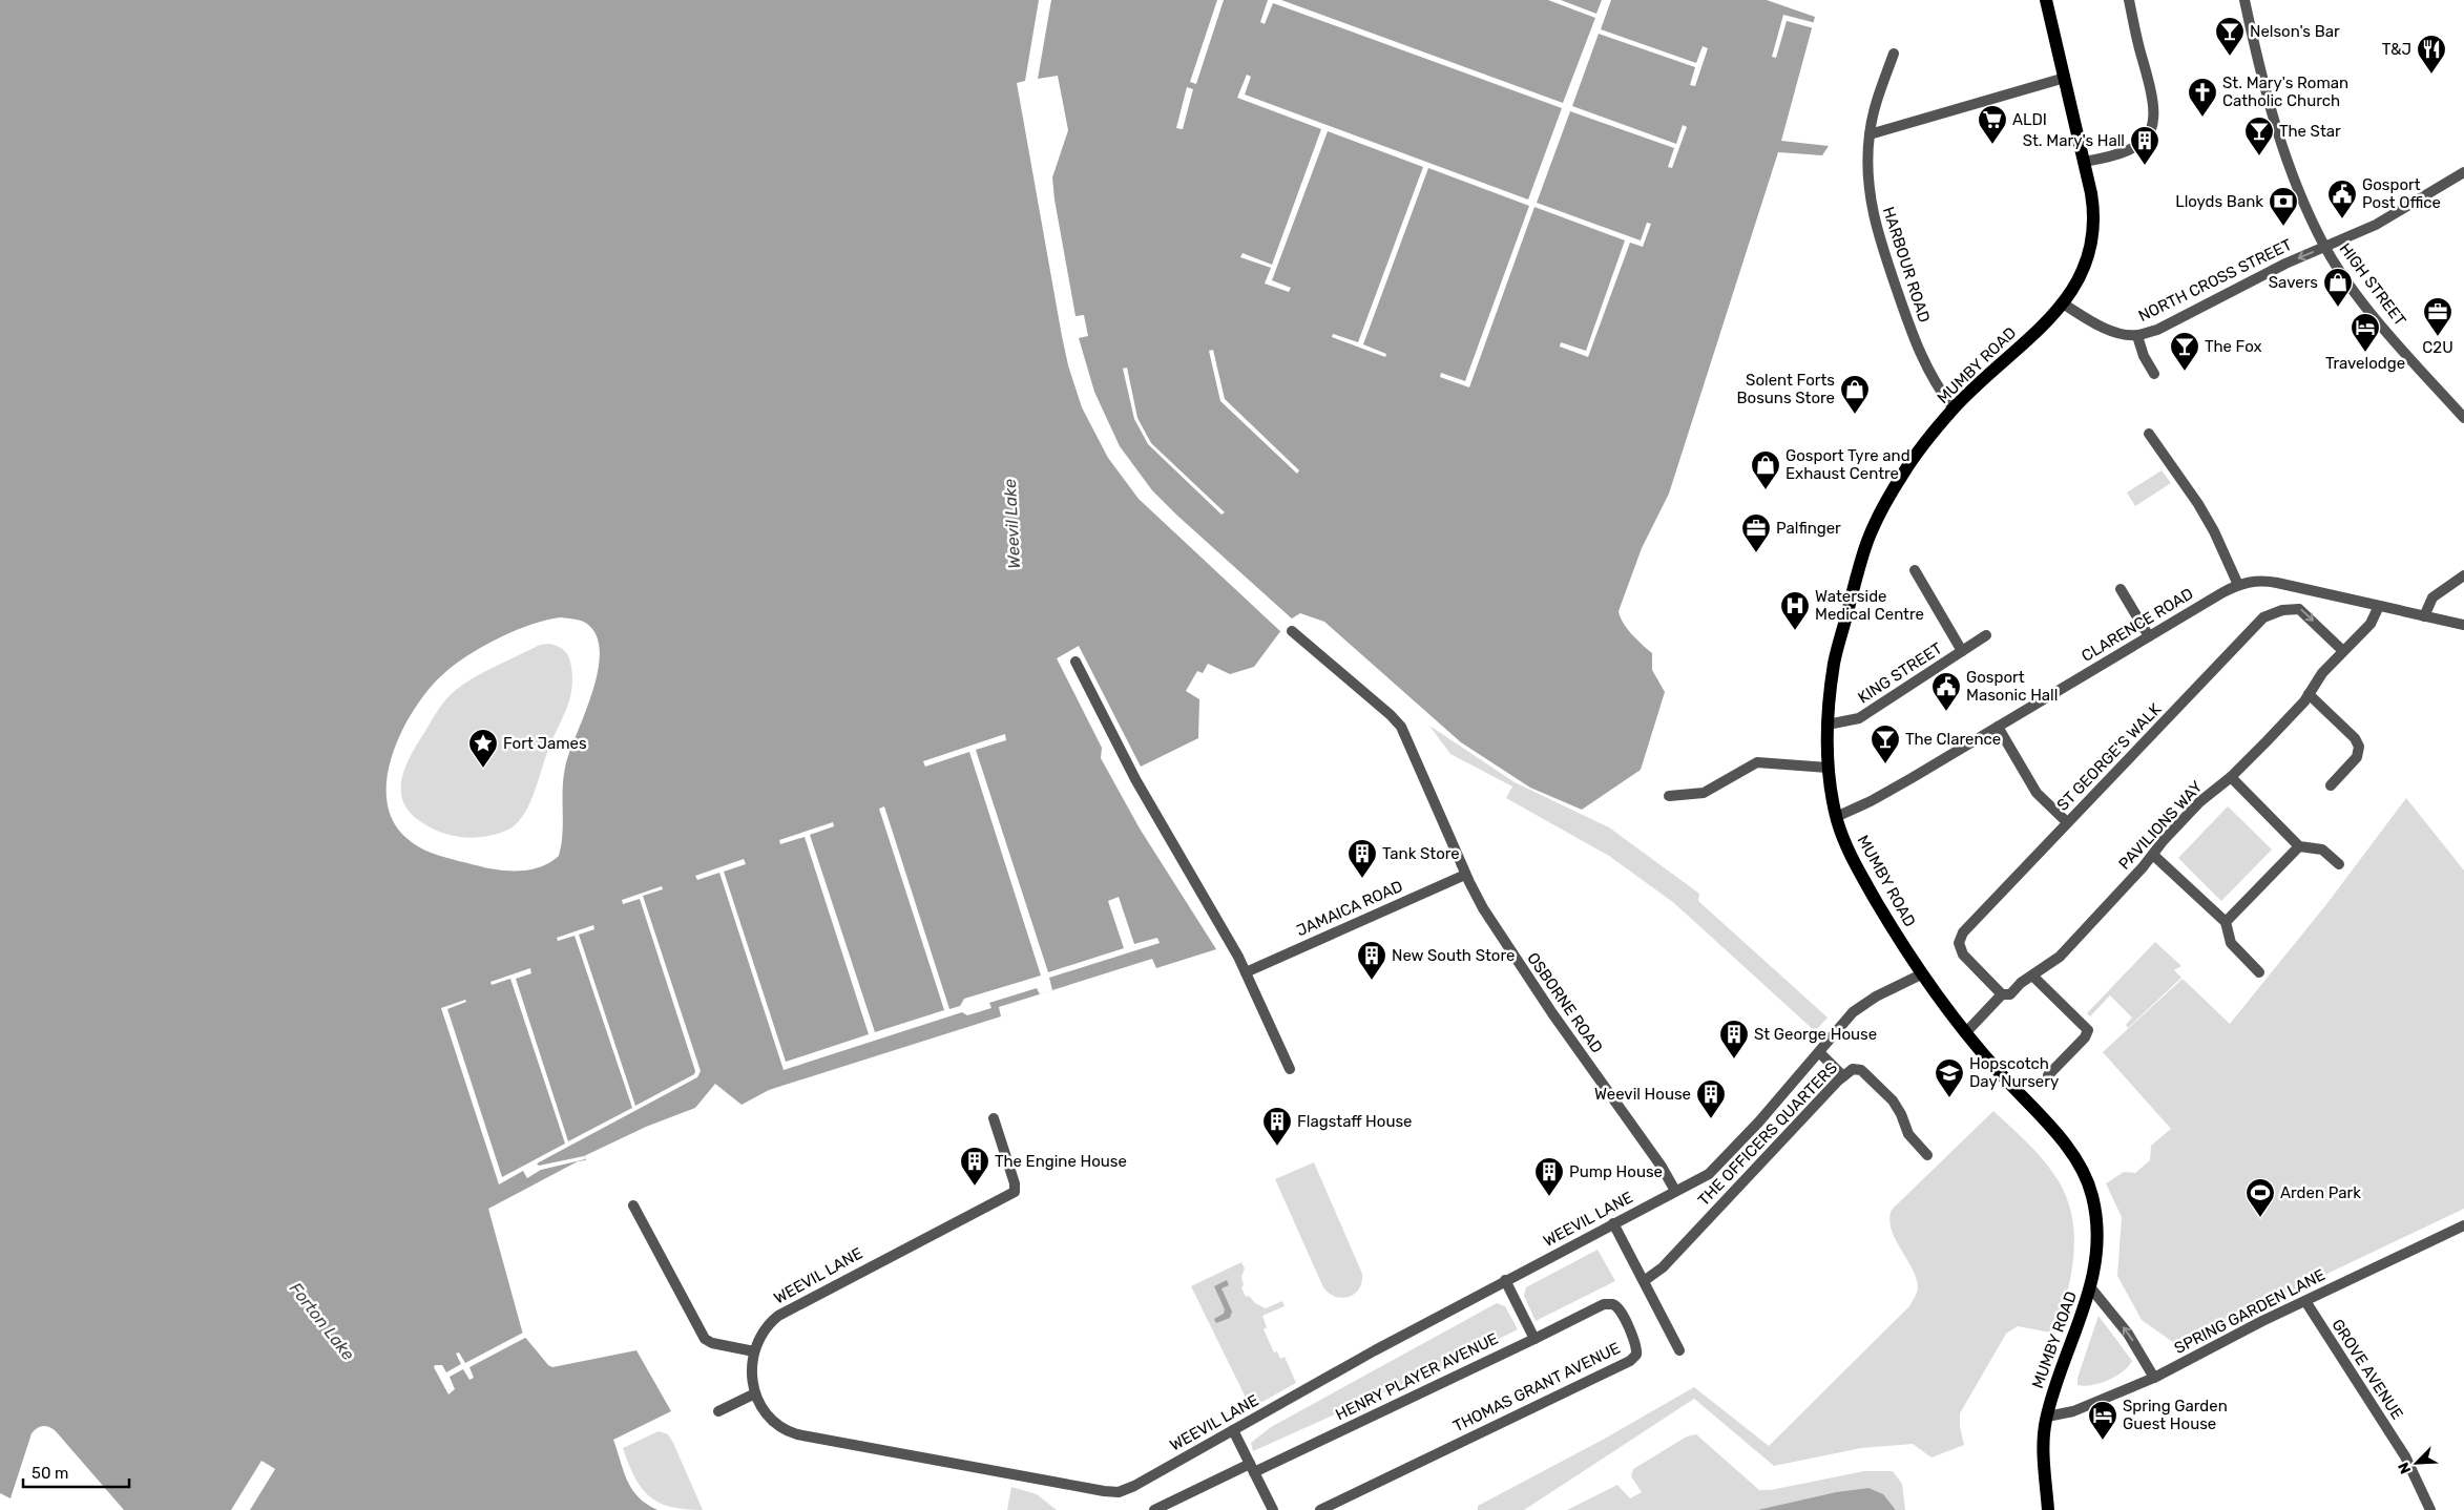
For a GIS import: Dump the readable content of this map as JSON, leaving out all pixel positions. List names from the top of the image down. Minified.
{"streets":{"main road":["MUMBY ROAD"],"street":["HARBOUR ROAD","NORTH CROSS STREET","HIGH STREET","CLARENCE ROAD","KING STREET","ST GEORGE'S WALK","PAVILIONS WAY","JAMAICA ROAD","OSBORNE ROAD","THE OFFICERS QUARTERS","WEEVIL LANE","SPRING GARDEN LANE","GROVE AVENUE","HENRY PLAYER AVENUE","THOMAS GRANT AVENUE"]},"crossings":[["HARBOUR ROAD","MUMBY ROAD"],["NORTH CROSS STREET","HIGH STREET"],["NORTH CROSS STREET","MUMBY ROAD"],["MUMBY ROAD","CLARENCE ROAD"],["MUMBY ROAD","KING STREET"],["MUMBY ROAD","PAVILIONS WAY"],["MUMBY ROAD","WEEVIL LANE"],["MUMBY ROAD","SPRING GARDEN LANE"],["CLARENCE ROAD","PAVILIONS WAY"],["ST GEORGE'S WALK","PAVILIONS WAY"],["JAMAICA ROAD","OSBORNE ROAD"],["OSBORNE ROAD","WEEVIL LANE"],["SPRING GARDEN LANE","GROVE AVENUE"],["HENRY PLAYER AVENUE","THOMAS GRANT AVENUE"]],"one_way":["NORTH CROSS STREET","ST GEORGE'S WALK"],"water":["Weevil Lake","Forton Lake"],"places":{"bar":["Nelson's Bar","The Star","The Fox","The Clarence"],"restaurant":["T&J"],"church":["St. Mary's Roman Catholic Church"],"supermarket":["ALDI"],"building":["St. Mary's Hall","Tank Store","New South Store","St George House","Weevil House","Flagstaff House","The Engine House","Pump House"],"public building":["Gosport Post Office","Gosport Masonic Hall"],"bank":["Lloyds Bank"],"shop":["Savers","Solent Forts Bosuns Store","Gosport Tyre and Exhaust Centre"],"office":["C2U","Palfinger"],"hotel":["Travelodge","Spring Garden Guest House"],"hospital":["Waterside Medical Centre"],"place":["Fort James"],"school or university":["Hopscotch Day Nursery"],"sports":["Arden Park"]},"scale_bar":"50 m","north":"bottom left"}
